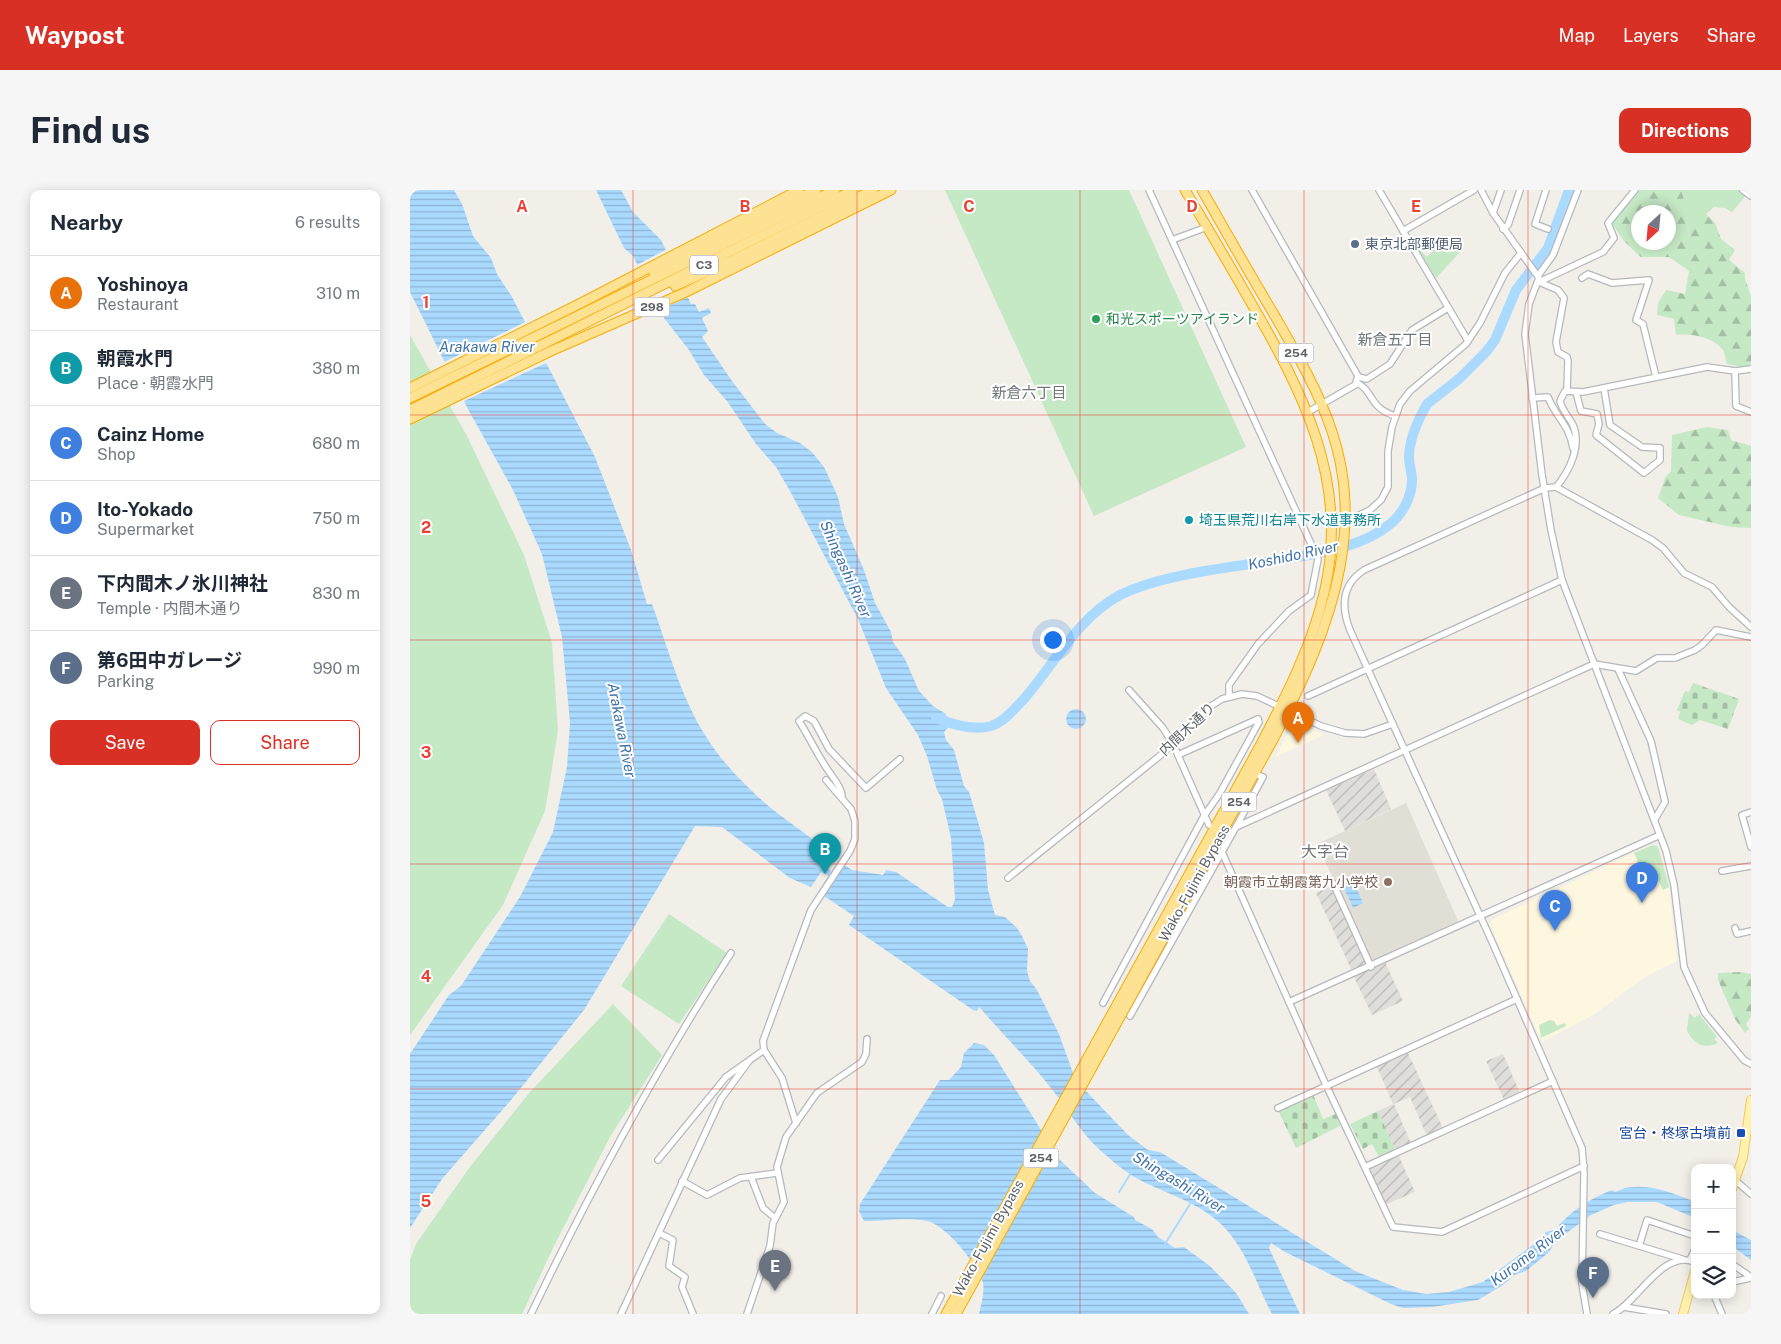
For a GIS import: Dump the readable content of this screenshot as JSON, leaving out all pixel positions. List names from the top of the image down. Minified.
{"streets":{"highway":["C3","298","254","Wako-Fujimi Bypass"],"street":["内間木通り"]},"crossings":[["内間木通り","Wako-Fujimi Bypass"]],"districts":["新倉五丁目","新倉六丁目","大字台"],"water":["Arakawa River","Koshido River","Shingashi River","Kurome River"],"places":{"other":["東京北部郵便局","和光スポーツアイランド","埼玉県荒川右岸下水道事務所","朝霞市立朝霞第九小学校"],"transit":["宮台・柊塚古墳前"]},"north":"bottom left","page":{"header":"Waypost","nav":["Map","Layers","Share"],"buttons":["Directions",["Save","Share"]],"title":"Find us","heading":["Nearby","6 results"],"list":[{"mark":"A","name":"Yoshinoya","note":"Restaurant","value":"310 m"},{"mark":"B","name":"朝霞水門","note":"Place · 朝霞水門","value":"380 m"},{"mark":"C","name":"Cainz Home","note":"Shop","value":"680 m"},{"mark":"D","name":"Ito-Yokado","note":"Supermarket","value":"750 m"},{"mark":"E","name":"下内間木ノ氷川神社","note":"Temple · 内間木通り","value":"830 m"},{"mark":"F","name":"第6田中ガレージ","note":"Parking","value":"990 m"}],"pins":["A","B","D","C","E","F"],"map_buttons":["+","−"]},"grid":{"columns":["A","B","C","D","E"],"rows":["1","2","3","4","5"]}}
